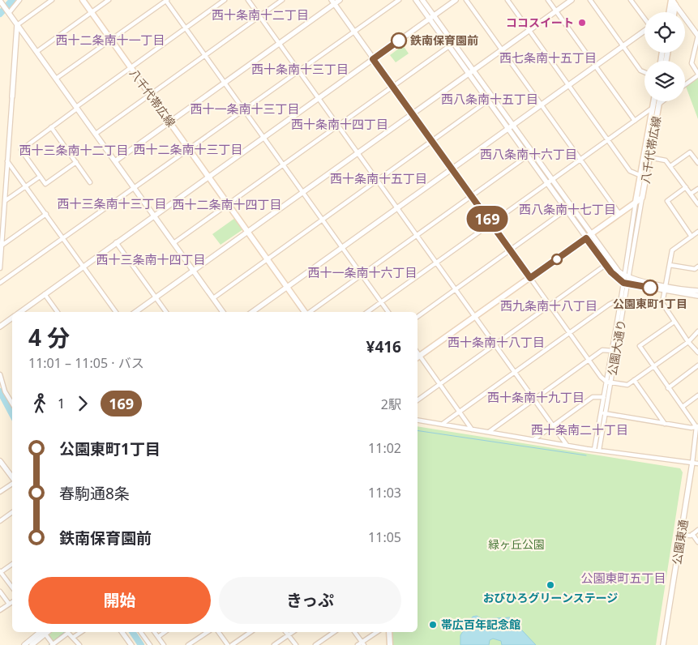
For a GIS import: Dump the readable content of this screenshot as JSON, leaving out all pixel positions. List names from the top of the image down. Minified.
{"streets":{"main road":["八千代帯広線"],"street":["公園大通り","公園東通"]},"crossings":[["八千代帯広線","公園大通り"]],"districts":["西十条南十二丁目","西十二条南十一丁目","西七条南十五丁目","西十条南十三丁目","西八条南十五丁目","西十一条南十三丁目","西十条南十四丁目","西十二条南十三丁目","西十三条南十二丁目","西八条南十六丁目","西十条南十五丁目","西十三条南十三丁目","西十二条南十四丁目","西八条南十七丁目","西十三条南十四丁目","西十一条南十六丁目","西九条南十八丁目","西十条南十八丁目","西十条南十九丁目","西十条南二十丁目","公園東町五丁目"],"parks":["緑ヶ丘公園"],"places":["ココスイート","鉄南保育園前","公園東町1丁目","おびひろグリーンステージ","帯広百年記念館"],"lines":["bus line 169"],"page":{"on_map":"169","heading":["4 分","11:01 – 11:05 · バス","¥416"],"legs":["1","169","2駅"],"list":[{"name":"公園東町1丁目","value":"11:02"},{"name":"春駒通8条","value":"11:03"},{"name":"鉄南保育園前","value":"11:05"}],"buttons":["開始","きっぷ"]}}
